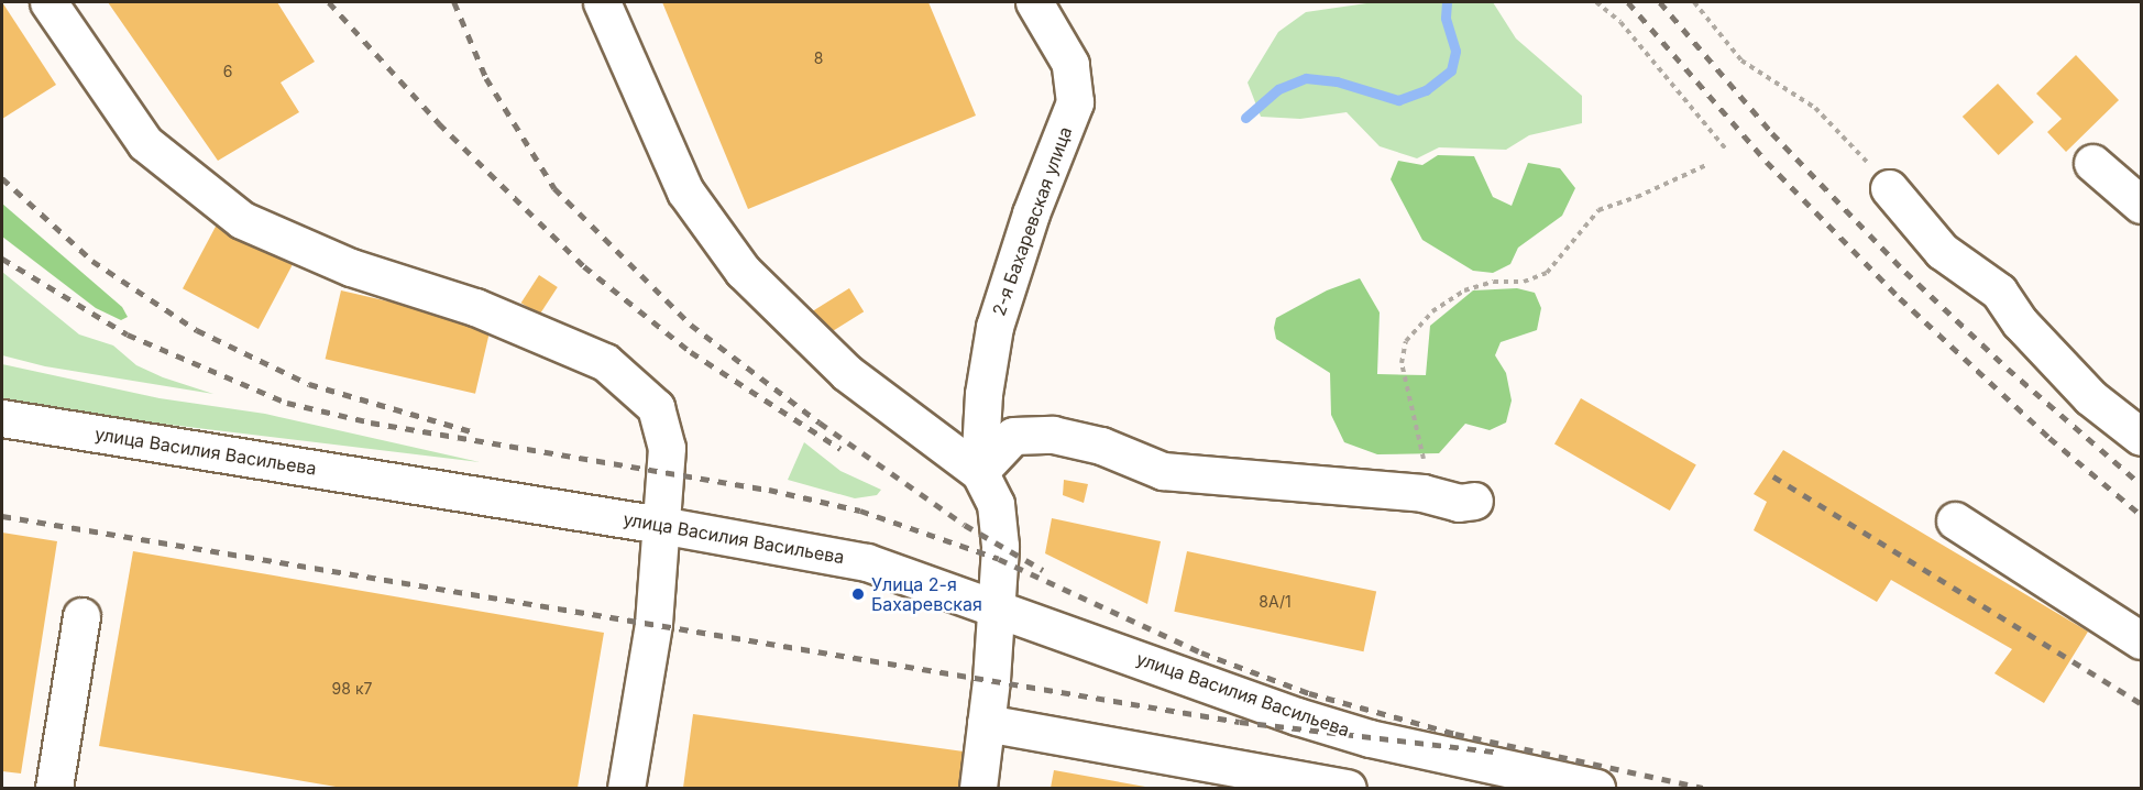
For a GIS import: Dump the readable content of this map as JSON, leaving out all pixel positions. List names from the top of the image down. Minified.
{"streets":{"main road":["2-я Бахаревская улица","улица Василия Васильева"]},"crossings":[["2-я Бахаревская улица","улица Василия Васильева"]],"places":["Улица 2-я Бахаревская"],"house_numbers":["8","6","8А/1","98 к7"]}
